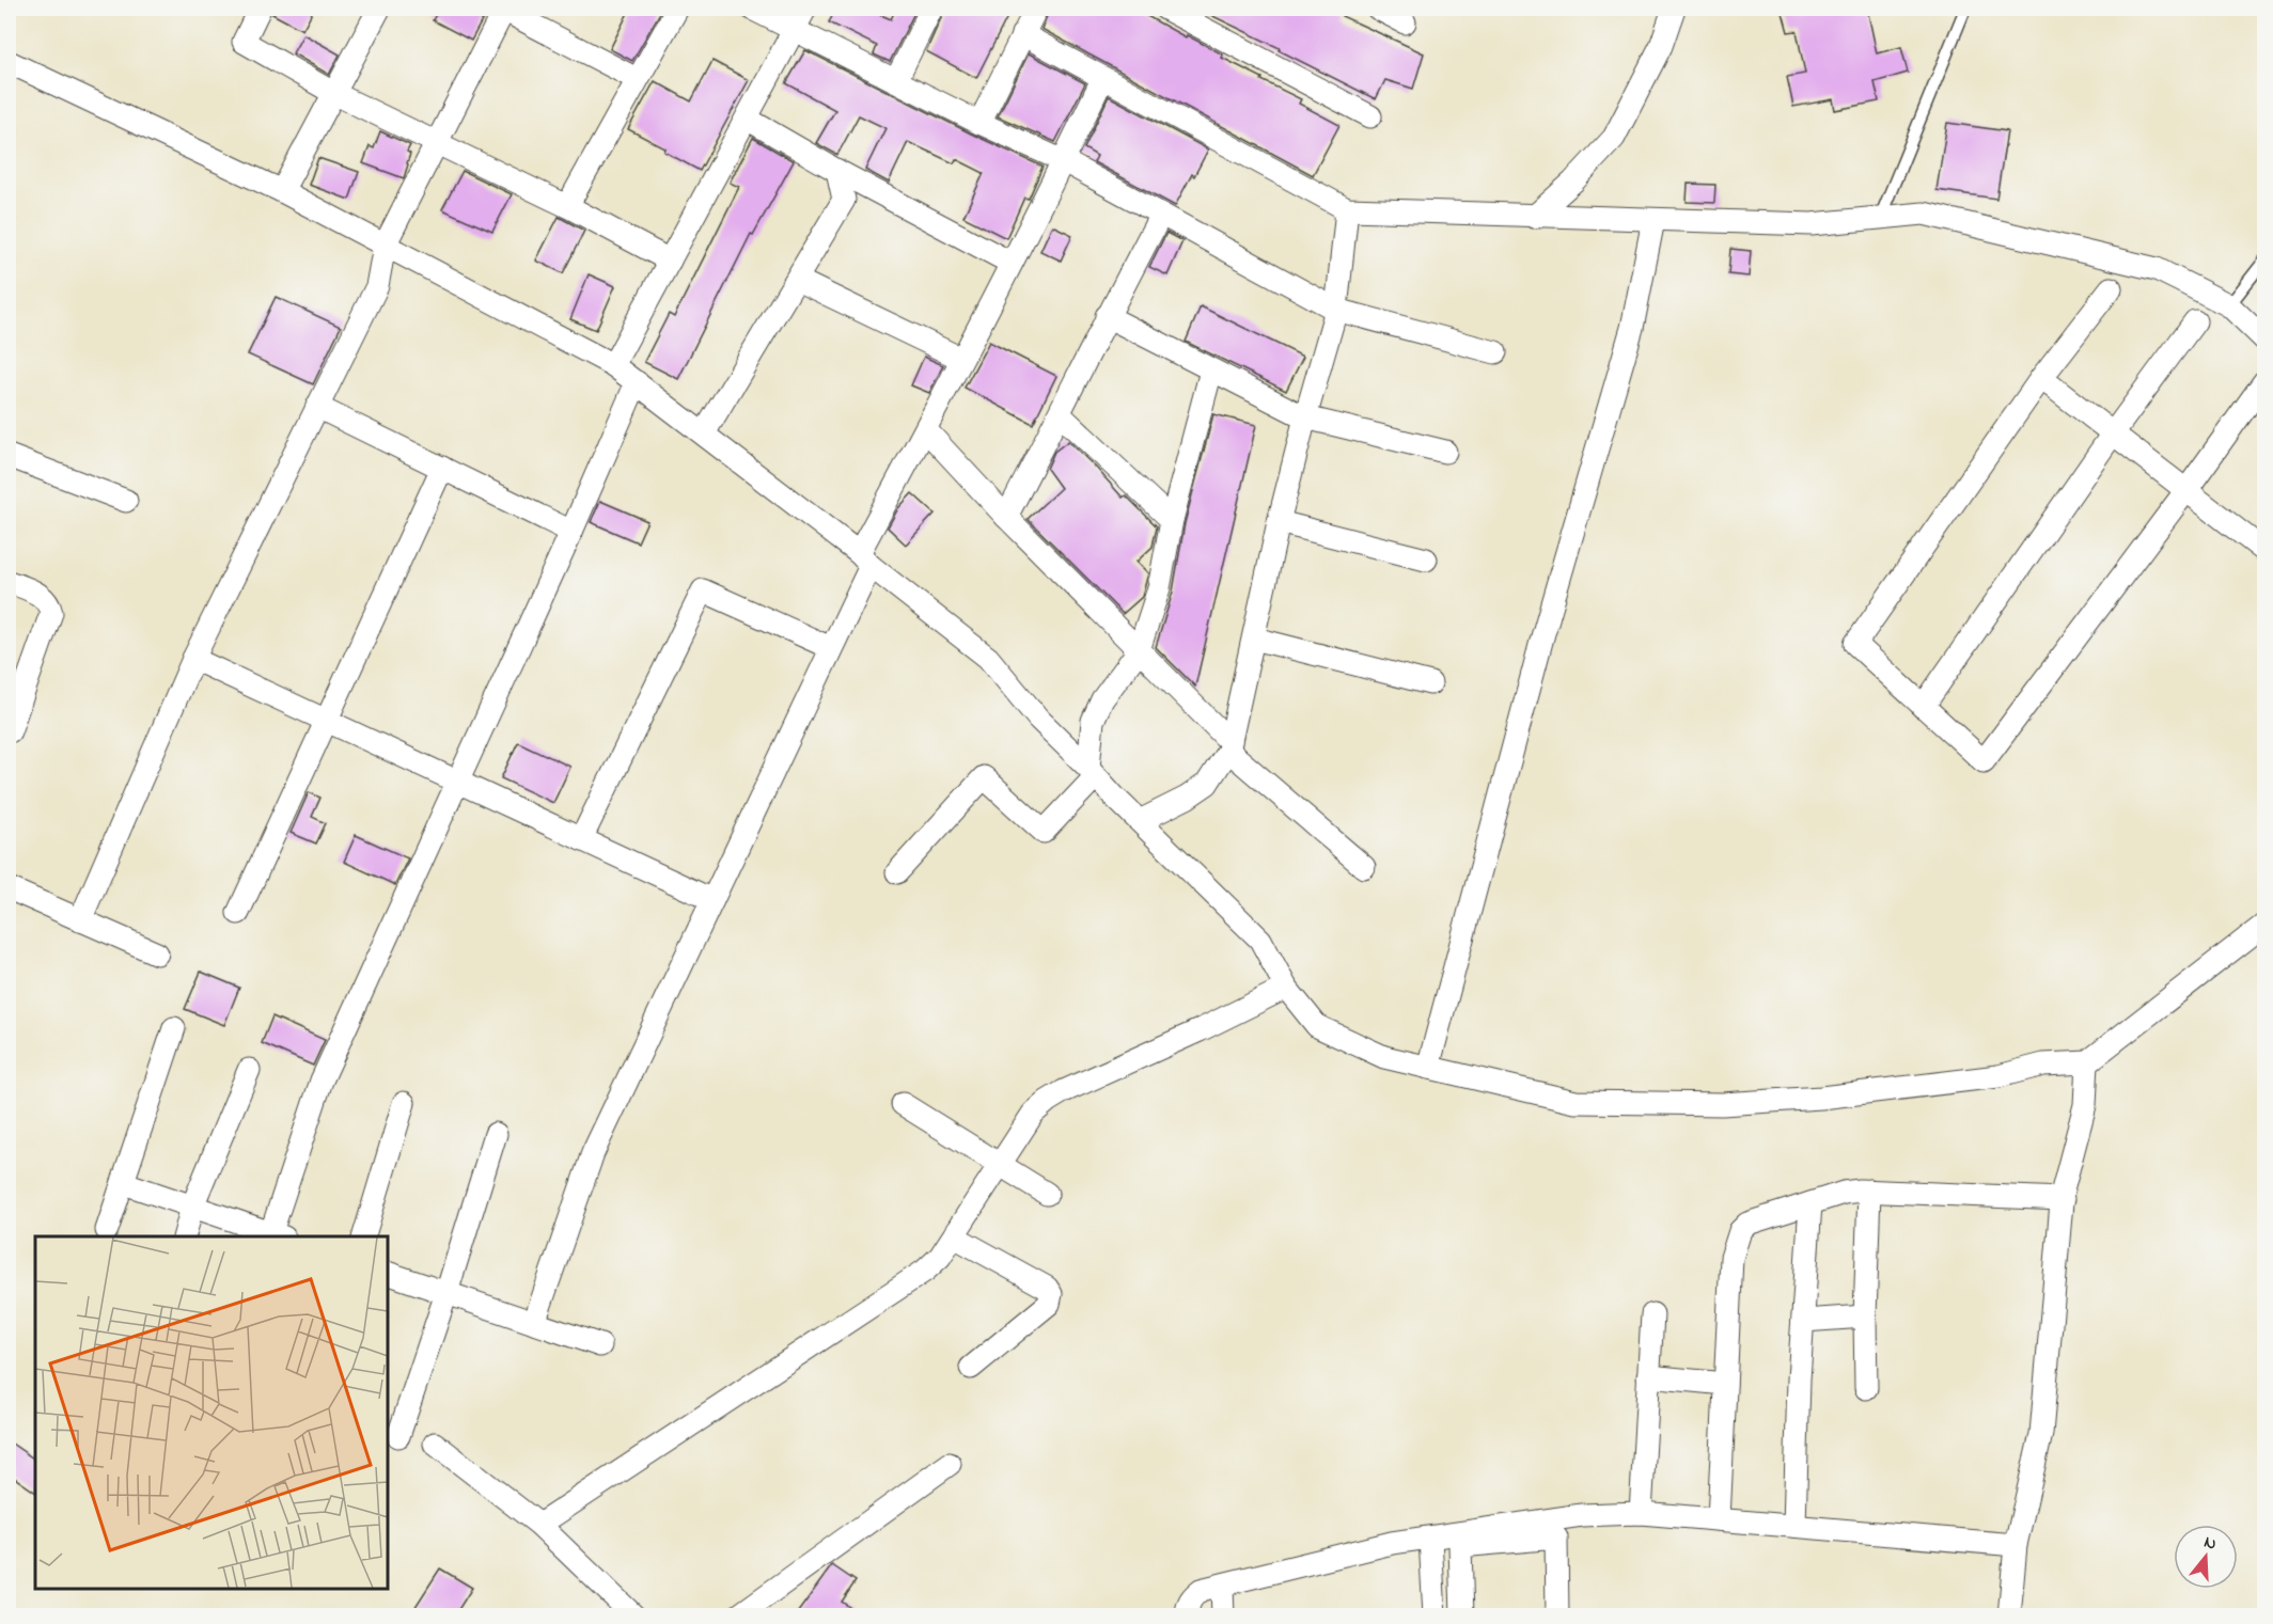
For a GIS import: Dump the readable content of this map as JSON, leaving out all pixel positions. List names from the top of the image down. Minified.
{"north":"top"}
